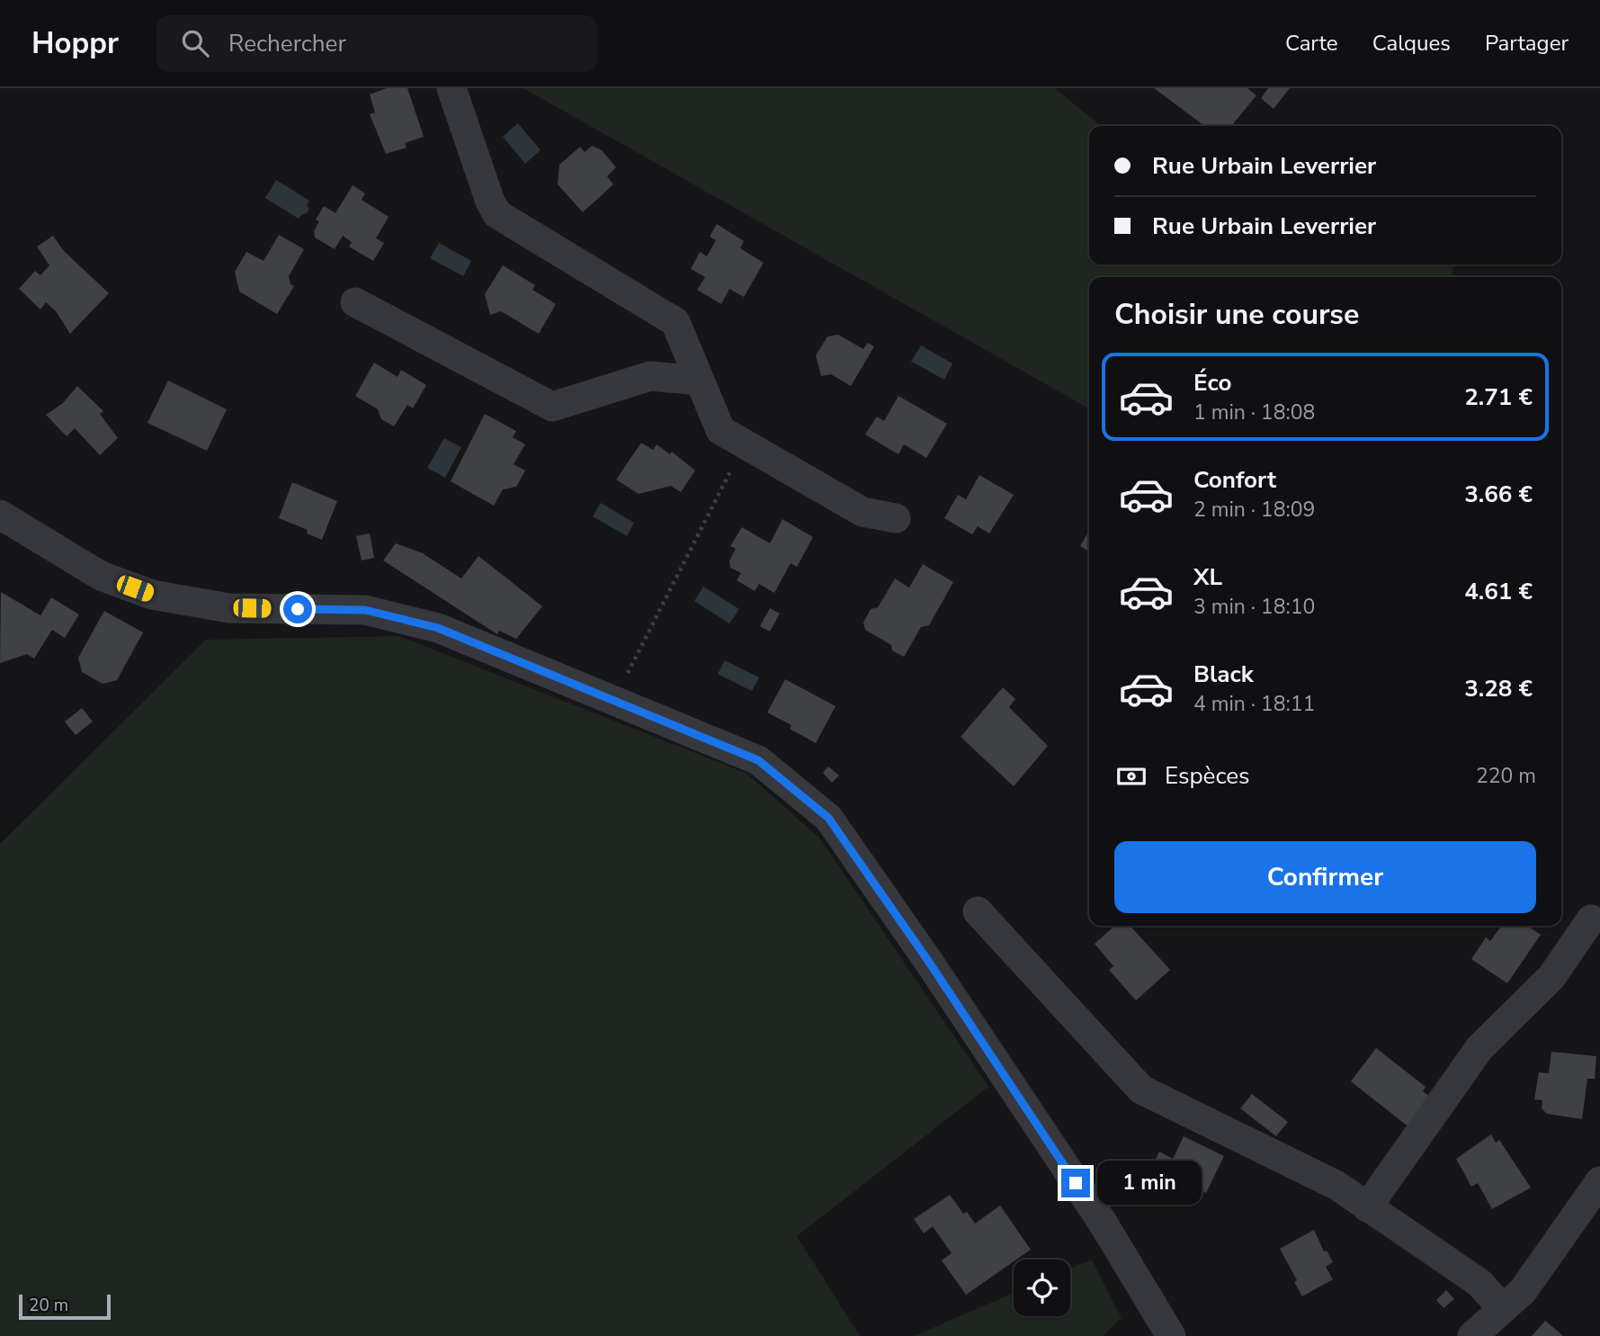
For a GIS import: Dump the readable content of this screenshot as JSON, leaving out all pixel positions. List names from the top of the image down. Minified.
{"scale_bar":"20 m","page":{"header":"Hoppr","search":"Rechercher","nav":["Carte","Calques","Partager"],"banner":["Rue Urbain Leverrier","Rue Urbain Leverrier"],"heading":"Choisir une course","list":[{"name":"Éco","note":"1 min · 18:08","value":"2.71 €"},{"name":"Confort","note":"2 min · 18:09","value":"3.66 €"},{"name":"XL","note":"3 min · 18:10","value":"4.61 €"},{"name":"Black","note":"4 min · 18:11","value":"3.28 €"}],"pay":["Espèces","220 m"],"buttons":"Confirmer","bubble":"1 min","scale":"20 m"}}
